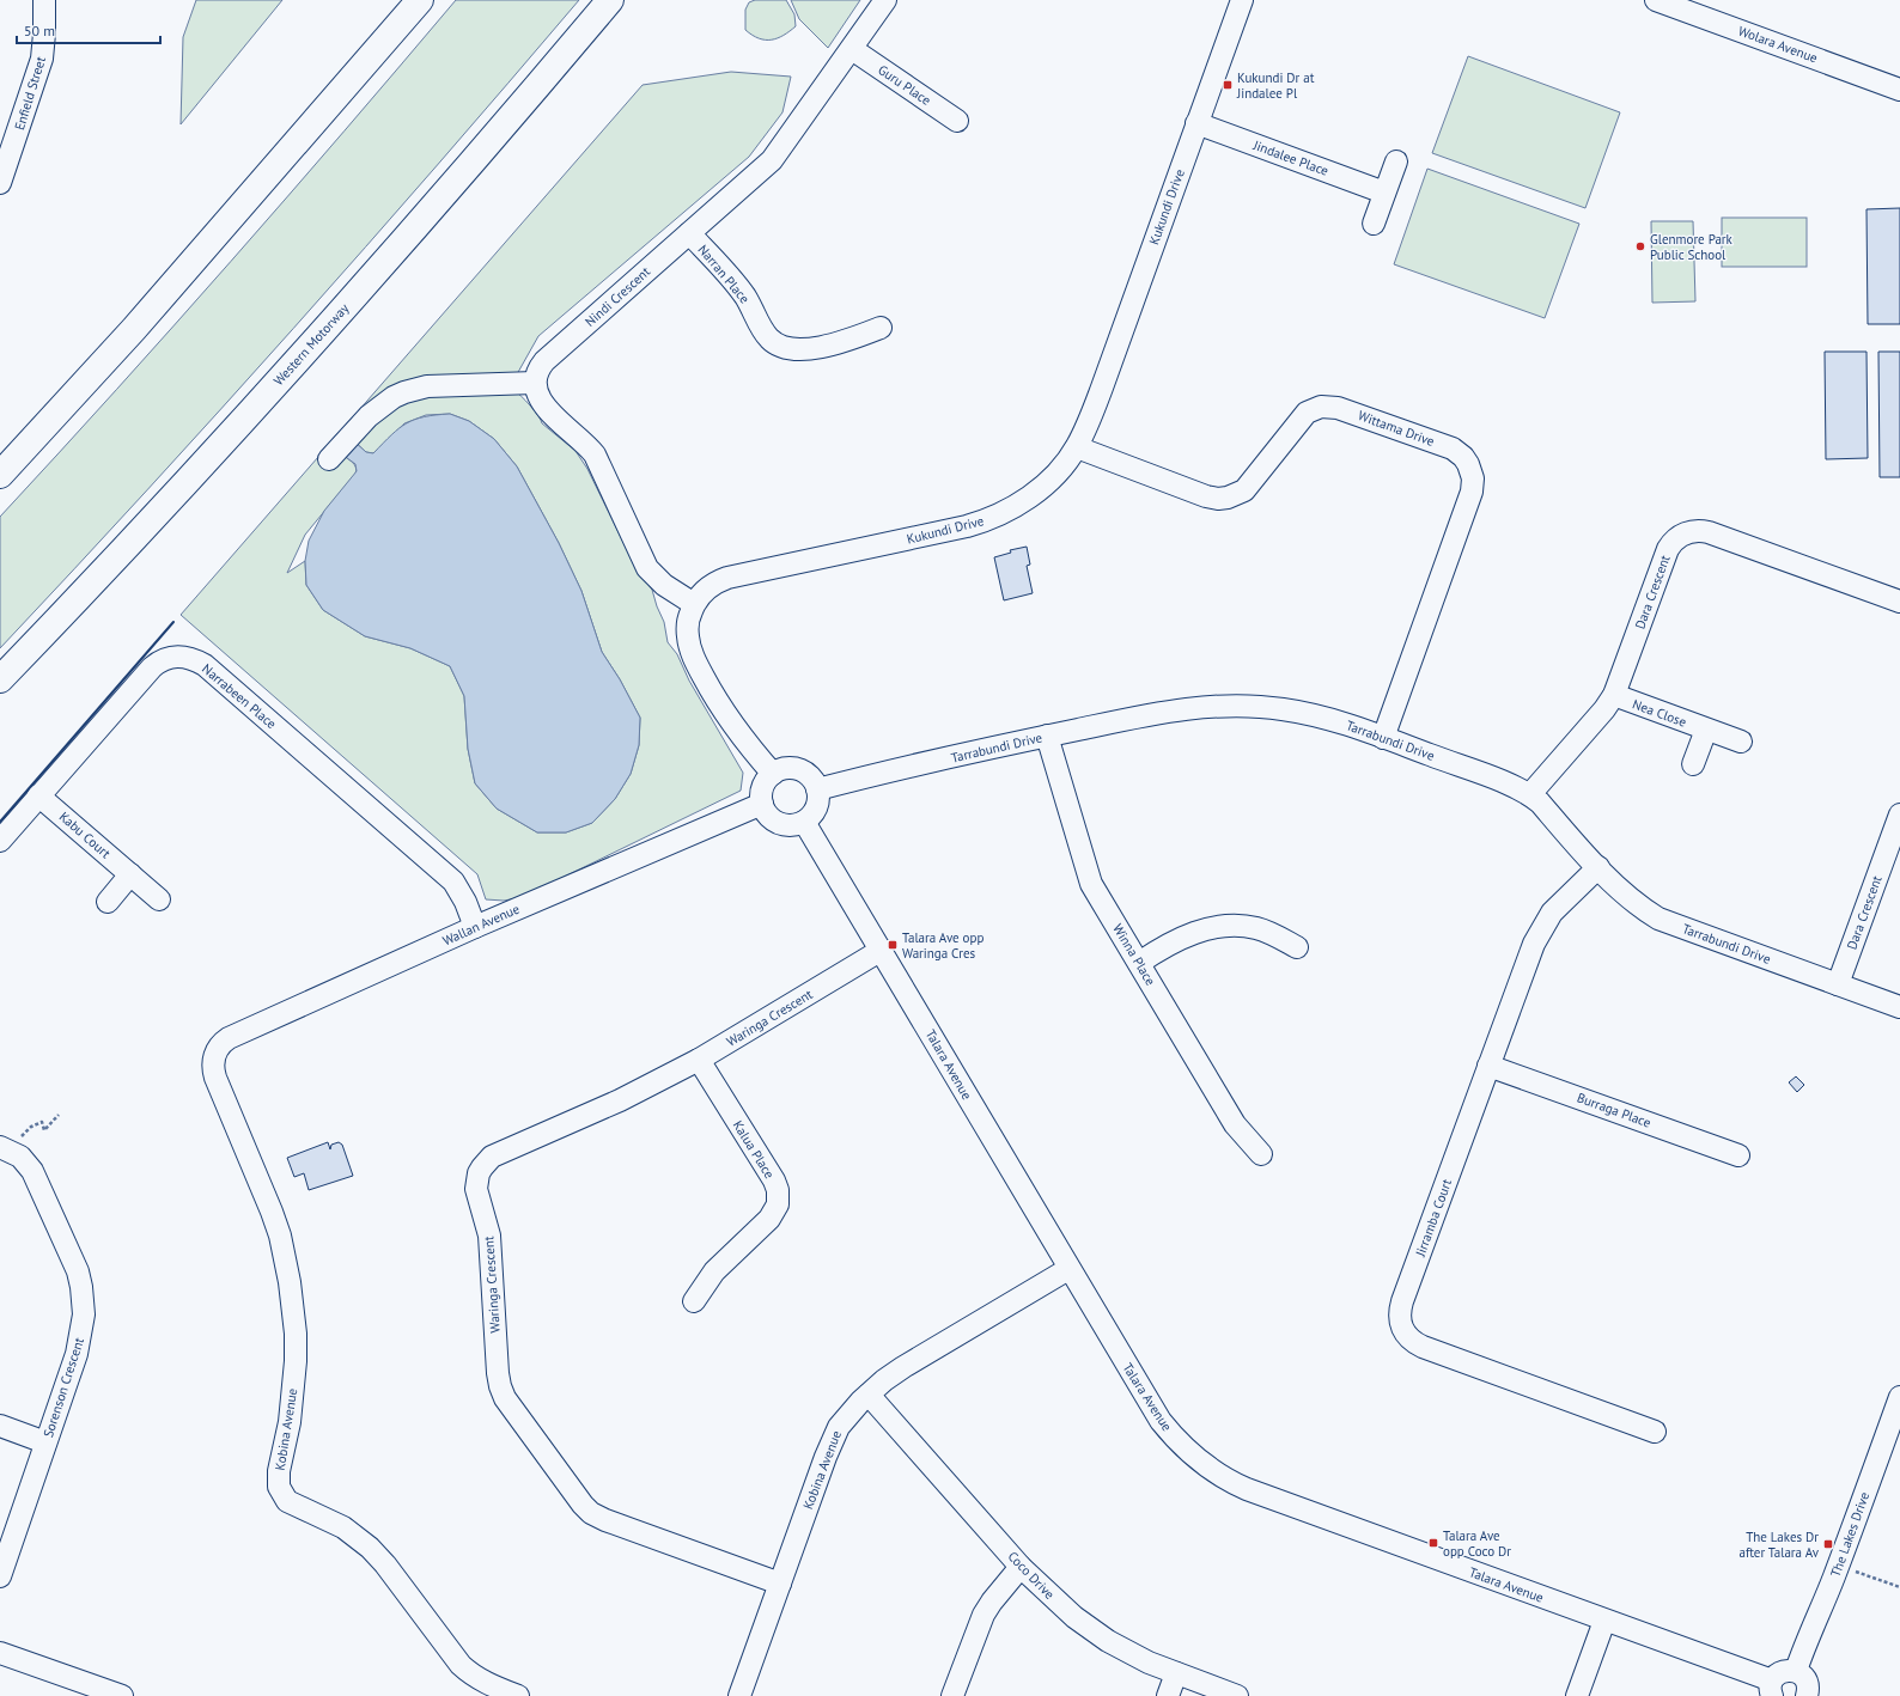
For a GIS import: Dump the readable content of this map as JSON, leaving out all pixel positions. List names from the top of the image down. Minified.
{"streets":{"highway":["Western Motorway"],"street":["Wolara Avenue","Guru Place","Enfield Street","Jindalee Place","Kukundi Drive","Narran Place","Nindi Crescent","Wittama Drive","Dara Crescent","Narrabeen Place","Nea Close","Tarrabundi Drive","Kabu Court","Wallan Avenue","Winna Place","Waringa Crescent","Talara Avenue","Burraga Place","Kalua Place","Jirramba Court","Sorenson Crescent","Kobina Avenue","The Lakes Drive","Coco Drive"]},"crossings":[["Guru Place","Nindi Crescent"],["Jindalee Place","Kukundi Drive"],["Kukundi Drive","Wittama Drive"],["Kukundi Drive","Tarrabundi Drive"],["Kukundi Drive","Wallan Avenue"],["Kukundi Drive","Talara Avenue"],["Narran Place","Nindi Crescent"],["Wittama Drive","Tarrabundi Drive"],["Dara Crescent","Nea Close"],["Dara Crescent","Tarrabundi Drive"],["Narrabeen Place","Kabu Court"],["Narrabeen Place","Wallan Avenue"],["Tarrabundi Drive","Wallan Avenue"],["Tarrabundi Drive","Winna Place"],["Tarrabundi Drive","Talara Avenue"],["Tarrabundi Drive","Jirramba Court"],["Wallan Avenue","Talara Avenue"],["Wallan Avenue","Kobina Avenue"],["Waringa Crescent","Talara Avenue"],["Waringa Crescent","Kalua Place"],["Waringa Crescent","Kobina Avenue"],["Talara Avenue","Kobina Avenue"],["Burraga Place","Jirramba Court"],["Kobina Avenue","Coco Drive"]],"places":{"transit":["Kukundi Dr at Jindalee Pl","Talara Ave opp Waringa Cres","Talara Ave opp Coco Dr","The Lakes Dr after Talara Av"],"other":["Glenmore Park Public School"]},"scale_bar":"50 m"}
